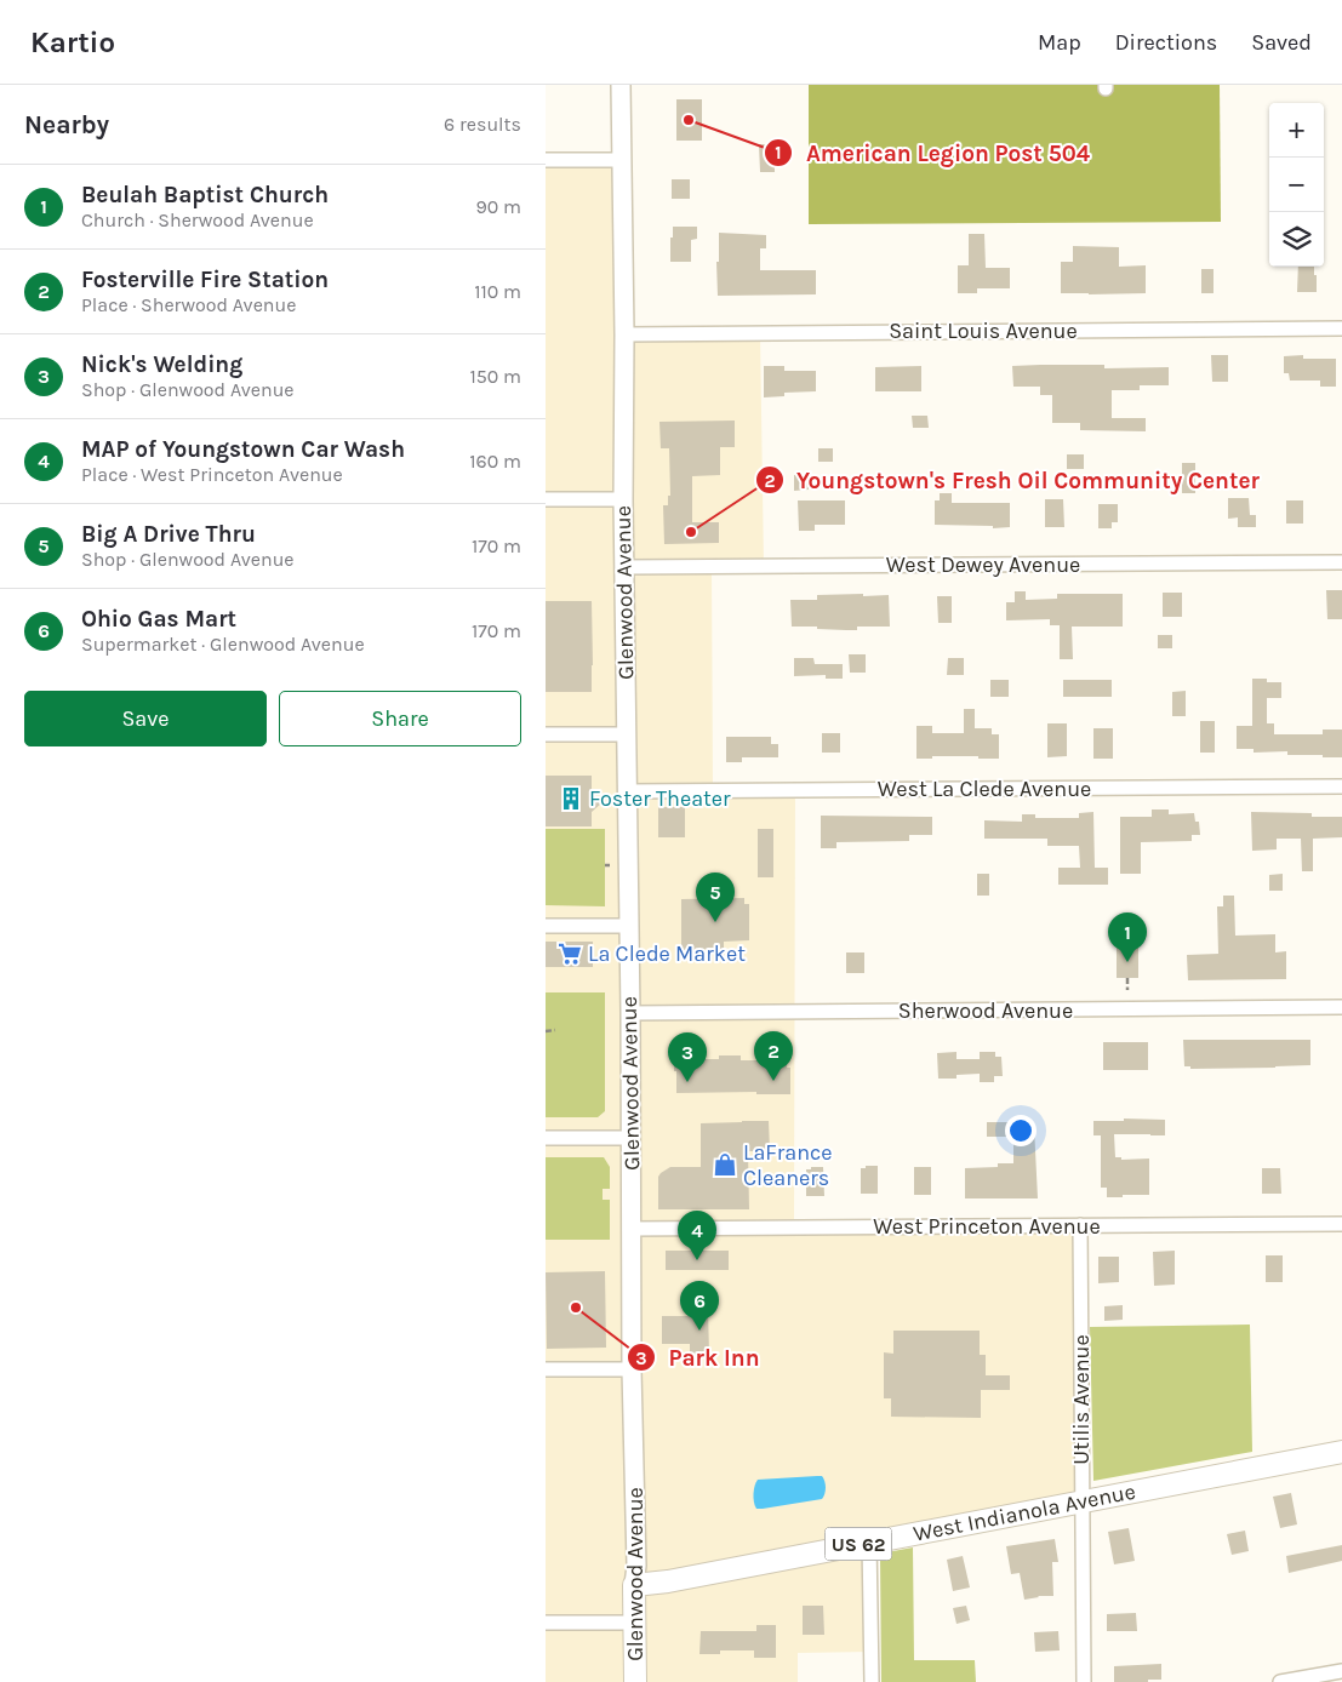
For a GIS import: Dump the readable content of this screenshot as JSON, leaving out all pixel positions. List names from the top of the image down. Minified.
{"streets":{"main road":["Glenwood Avenue","West Indianola Avenue","US 62"],"street":["Saint Louis Avenue","West Dewey Avenue","West La Clede Avenue","Sherwood Avenue","West Princeton Avenue","Utilis Avenue"]},"crossings":[["Saint Louis Avenue","Glenwood Avenue"],["West Dewey Avenue","Glenwood Avenue"],["Glenwood Avenue","West La Clede Avenue"],["Glenwood Avenue","Sherwood Avenue"],["Glenwood Avenue","West Princeton Avenue"],["Glenwood Avenue","West Indianola Avenue"],["West Princeton Avenue","Utilis Avenue"],["Utilis Avenue","West Indianola Avenue"]],"places":{"other":["American Legion Post 504","Youngstown's Fresh Oil Community Center","Park Inn"],"building":["Foster Theater"],"supermarket":["La Clede Market"],"shop":["LaFrance Cleaners"]},"page":{"header":"Kartio","nav":["Map","Directions","Saved"],"heading":["Nearby","6 results"],"map_buttons":["+","−"],"list":[{"mark":"1","name":"Beulah Baptist Church","note":"Church · Sherwood Avenue","value":"90 m"},{"mark":"2","name":"Fosterville Fire Station","note":"Place · Sherwood Avenue","value":"110 m"},{"mark":"3","name":"Nick's Welding","note":"Shop · Glenwood Avenue","value":"150 m"},{"mark":"4","name":"MAP of Youngstown Car Wash","note":"Place · West Princeton Avenue","value":"160 m"},{"mark":"5","name":"Big A Drive Thru","note":"Shop · Glenwood Avenue","value":"170 m"},{"mark":"6","name":"Ohio Gas Mart","note":"Supermarket · Glenwood Avenue","value":"170 m"}],"buttons":["Save","Share"],"pins":["5","1","2","3","4","6"]}}
